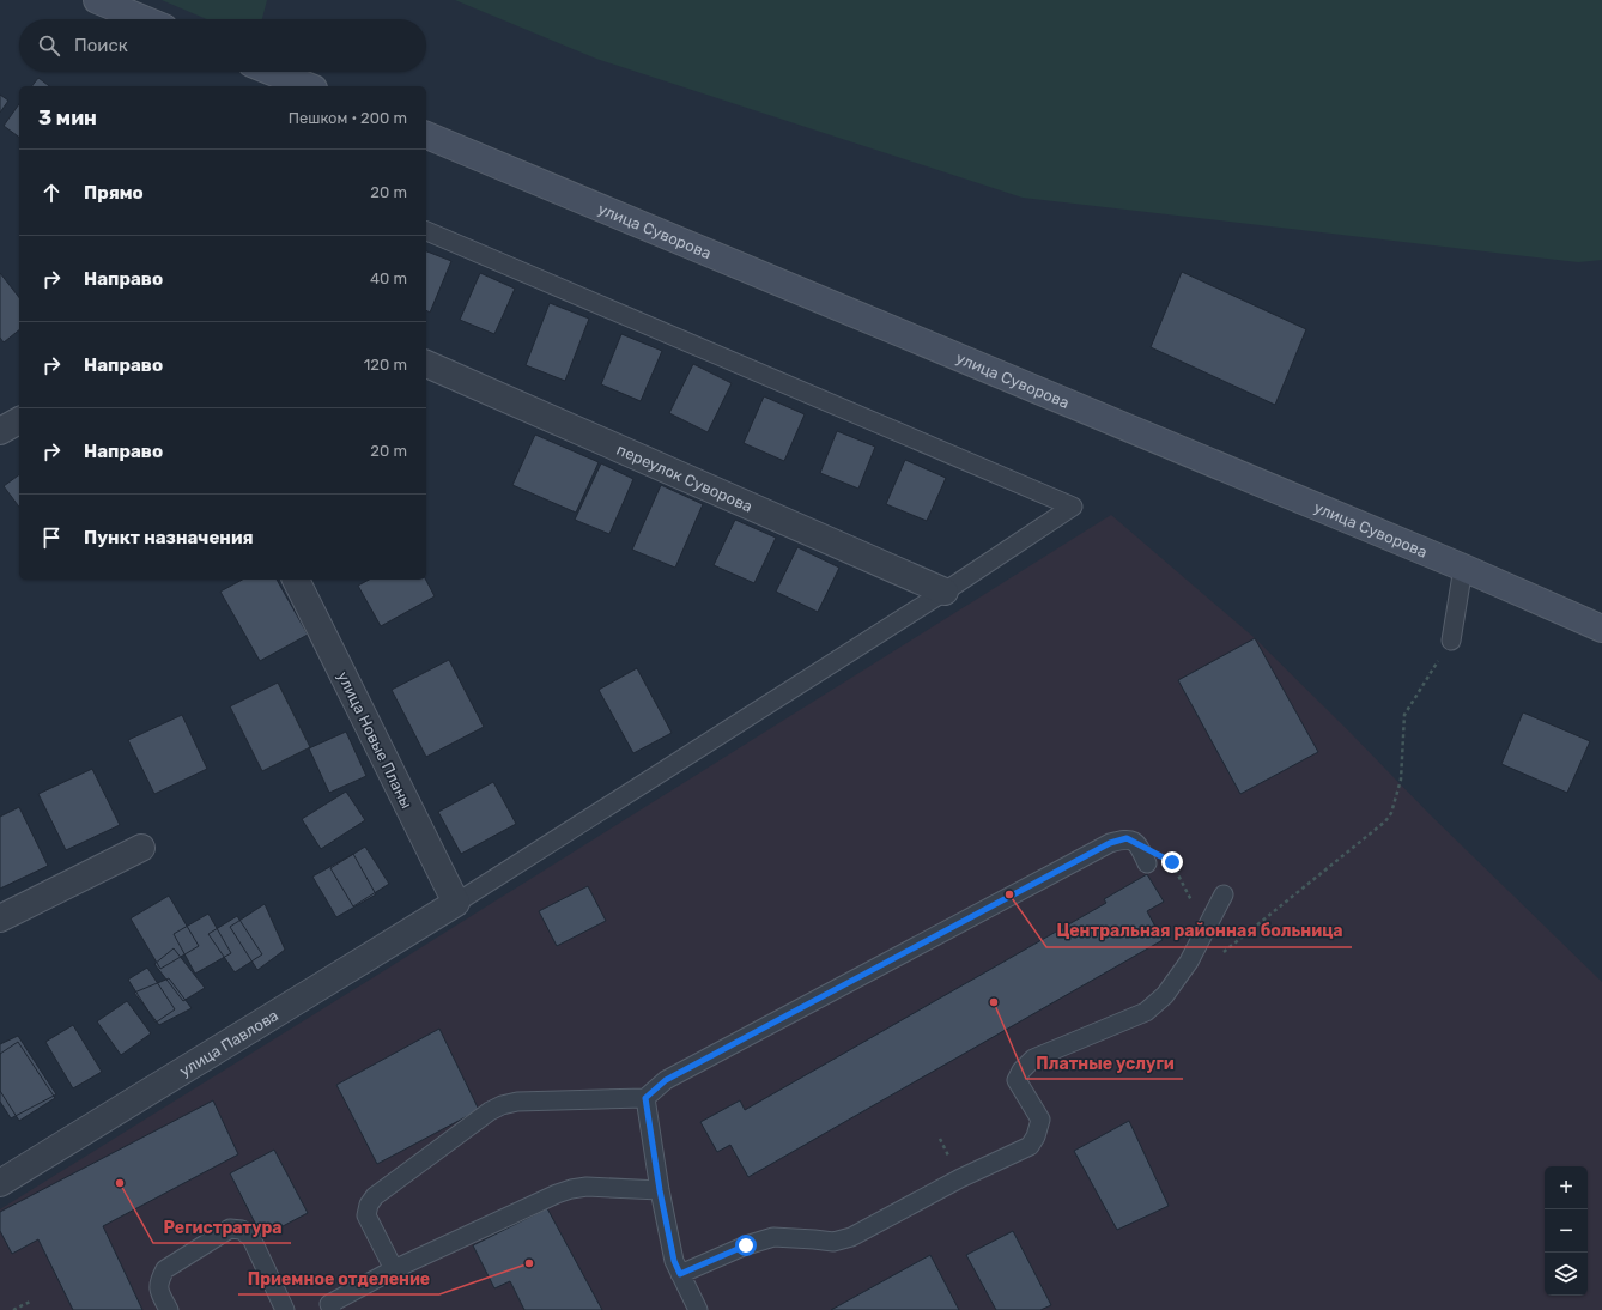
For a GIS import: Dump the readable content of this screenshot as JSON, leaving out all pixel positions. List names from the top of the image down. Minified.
{"streets":{"main road":["улица Суворова"],"street":["переулок Суворова","улица Новые Планы","улица Павлова"]},"crossings":[["улица Новые Планы","улица Павлова"]],"places":["Центральная районная больница","Платные услуги","Регистратура","Приемное отделение"],"page":{"search":"Поиск","heading":["3 мин","Пешком · 200 m"],"list":[["Прямо","20 m"],["Направо","40 m"],["Направо","120 m"],["Направо","20 m"],"Пункт назначения"],"map_buttons":["+","−"]}}
